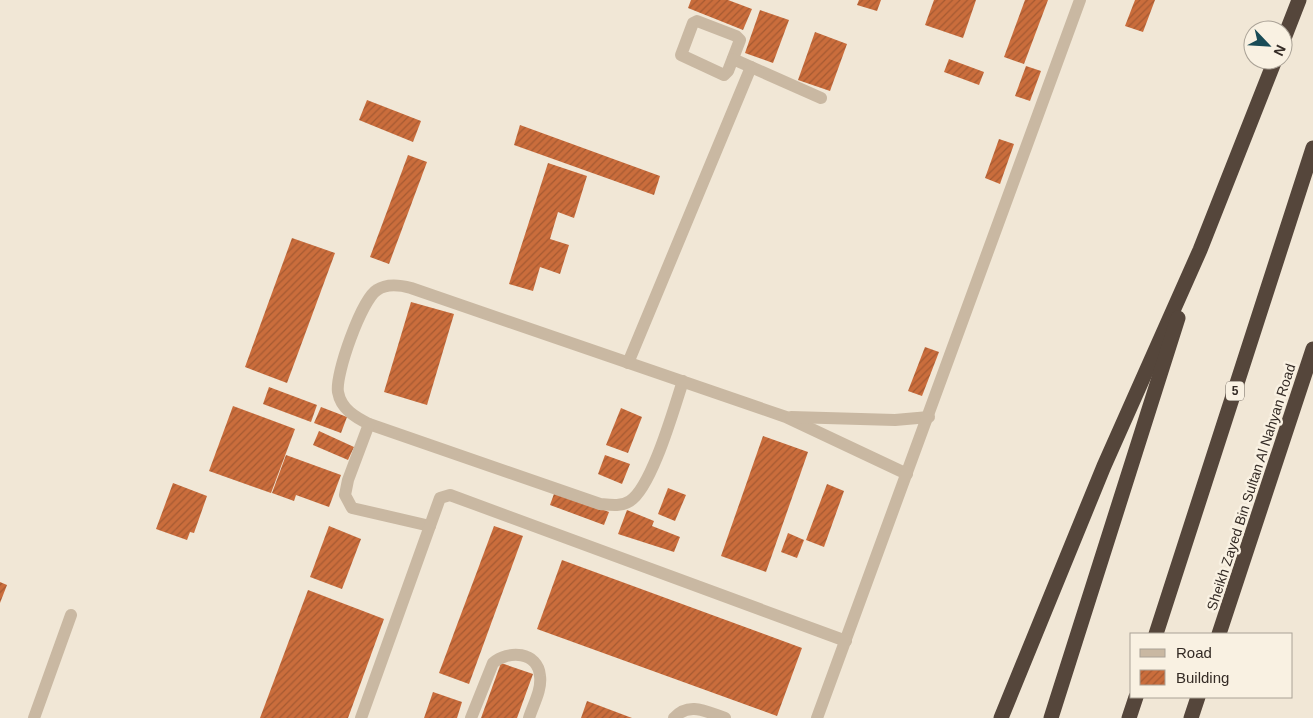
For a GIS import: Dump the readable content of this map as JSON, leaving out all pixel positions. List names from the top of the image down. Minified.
{"streets":{"highway":["5","Sheikh Zayed Bin Sultan Al Nahyan Road"]},"legend":["Road","Building"],"north":"bottom right"}
